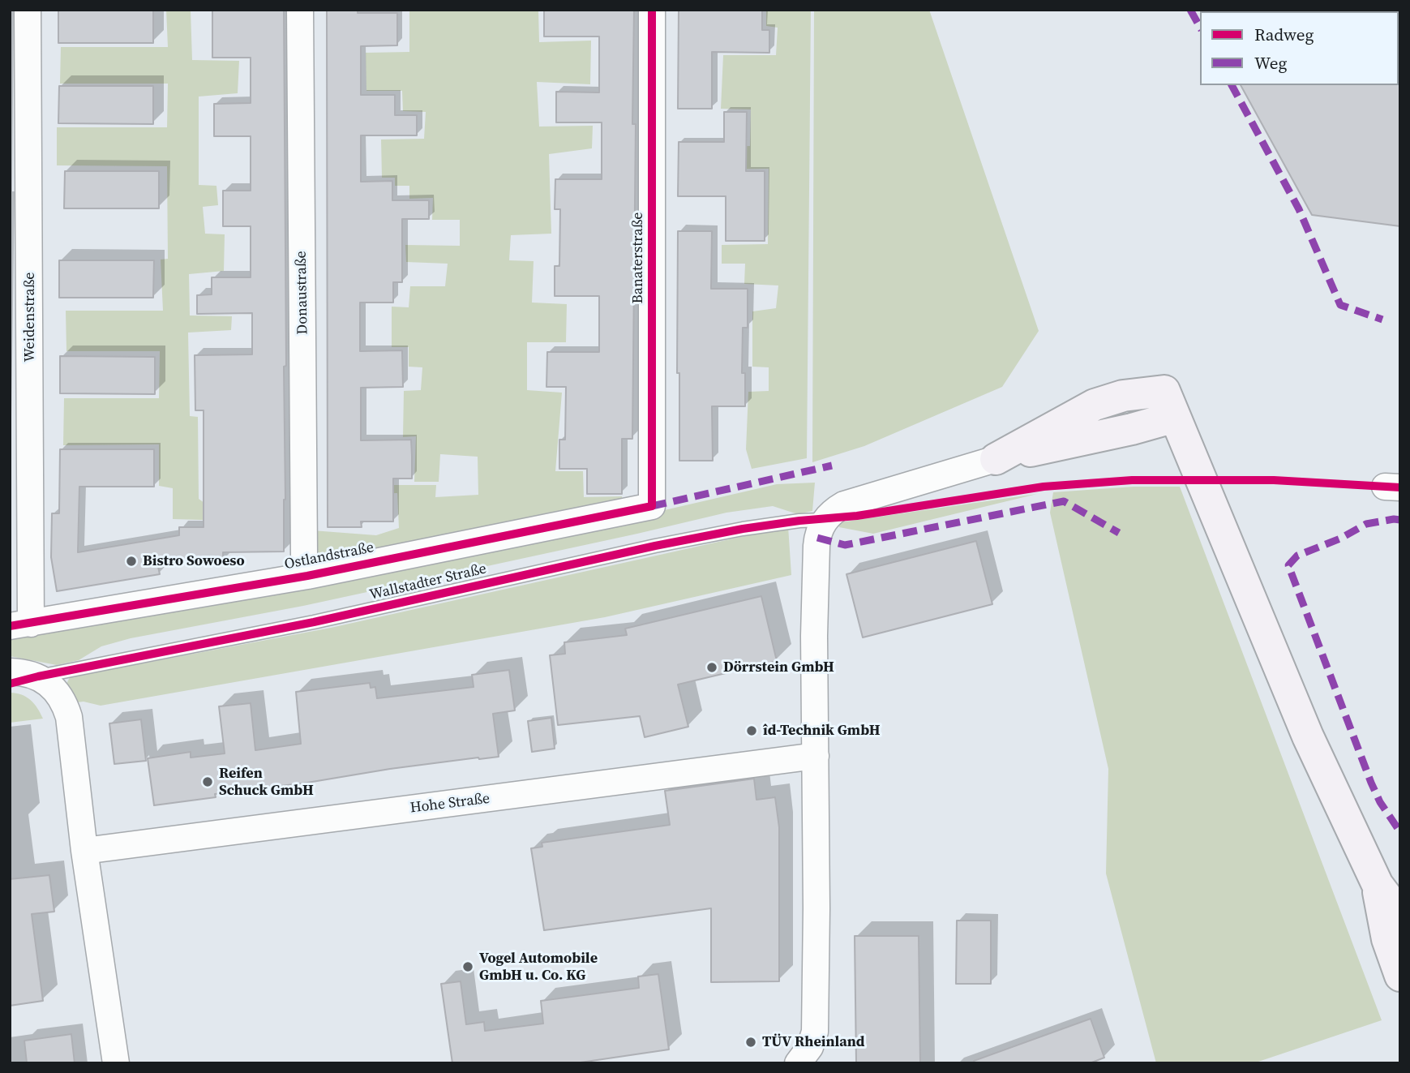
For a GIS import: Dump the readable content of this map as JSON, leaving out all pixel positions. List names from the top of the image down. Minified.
{"streets":{"street":["Banaterstraße","Donaustraße","Weidenstraße","Ostlandstraße","Wallstadter Straße","Hohe Straße"]},"crossings":[["Banaterstraße","Ostlandstraße"],["Donaustraße","Ostlandstraße"],["Weidenstraße","Ostlandstraße"]],"places":["Bistro Sowoeso","Dörrstein GmbH","îd-Technik GmbH","Reifen Schuck GmbH","Vogel Automobile GmbH u. Co. KG","TÜV Rheinland"],"legend":["Radweg","Weg"]}
